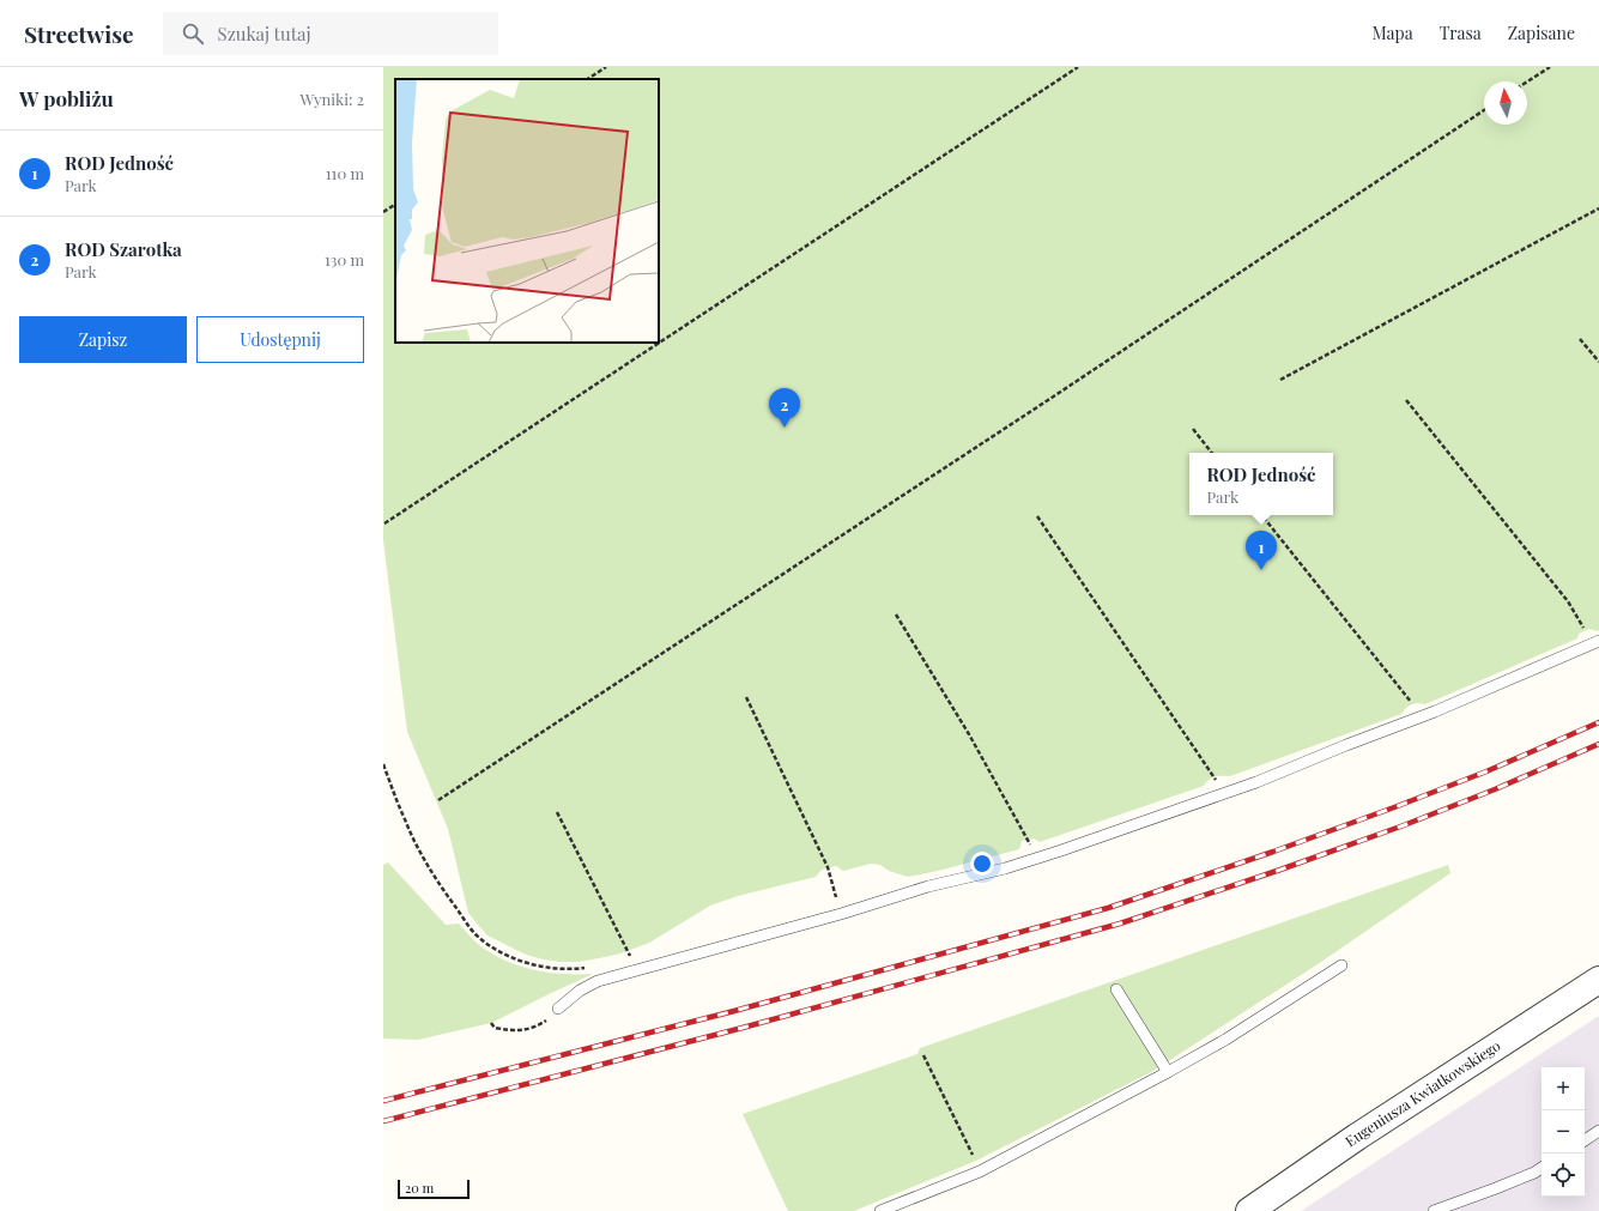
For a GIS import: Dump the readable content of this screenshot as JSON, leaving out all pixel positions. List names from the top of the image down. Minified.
{"streets":{"street":["Eugeniusza Kwiatkowskiego"]},"scale_bar":"20 m","north":"top","page":{"header":"Streetwise","search":"Szukaj tutaj","nav":["Mapa","Trasa","Zapisane"],"heading":["W pobliżu","Wyniki: 2"],"list":[{"mark":"1","name":"ROD Jedność","note":"Park","value":"110 m"},{"mark":"2","name":"ROD Szarotka","note":"Park","value":"130 m"}],"buttons":["Zapisz","Udostępnij"],"pins":["2","1"],"popup":["ROD Jedność","Park"],"map_buttons":["+","−"],"scale":"20 m"}}
